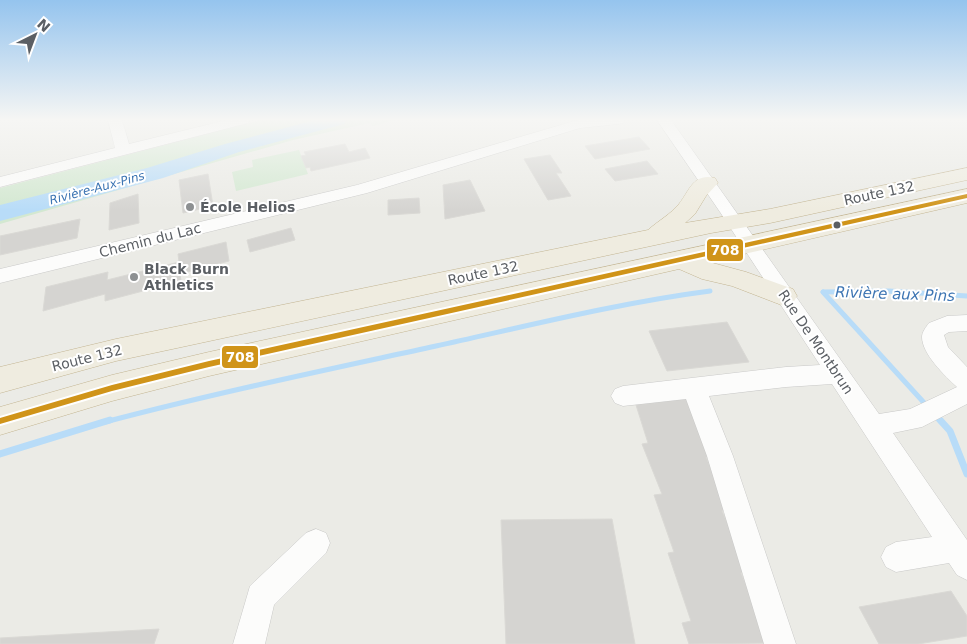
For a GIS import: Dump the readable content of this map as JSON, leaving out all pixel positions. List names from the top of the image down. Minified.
{"streets":{"highway":["Route 132"],"street":["Chemin du Lac","Rue De Montbrun"]},"crossings":[["Route 132","Rue De Montbrun"]],"water":["Rivière-Aux-Pins","Rivière aux Pins"],"places":["École Helios","Black Burn Athletics"],"lines":["transit line 708"],"north":"top right"}
